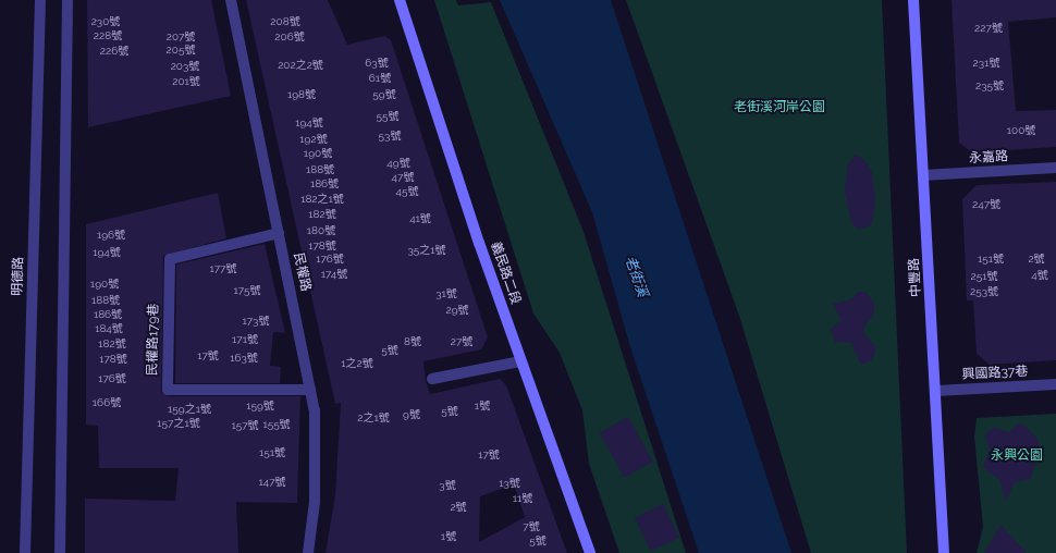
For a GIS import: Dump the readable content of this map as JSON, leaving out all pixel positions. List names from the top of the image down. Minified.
{"streets":{"street":["永嘉路","民權路","義民路二段","明德路","中豐路","民權路179巷","興國路37巷"]},"crossings":[["永嘉路","中豐路"],["民權路","民權路179巷"],["中豐路","興國路37巷"]],"water":["老街溪"],"parks":["老街溪河岸公園","永興公園"],"house_numbers":["230號","208號","227號","228號","207號","206號","205號","226號","63號","231號","202之2號","203號","61號","201號","235號","198號","59號","55號","194號","100號","53號","192號","190號","49號","188號","47號","186號","45號","182之1號","247號","182號","41號","180號","196號","178號","35之1號","194號","176號","151號","2號","177號","174號","4號","251號","190號","175號","253號","31號","188號","29號","186號","173號","184號","171號","8號","27號","182號","5號","17號","163號","178號","1之2號","176號","166號","159號","1號","159之1號","5號","9號","2之1號","157之1號","155號","157號","151號","17號","147號","13號","3號","11號","2號","7號","1號","5號"]}
